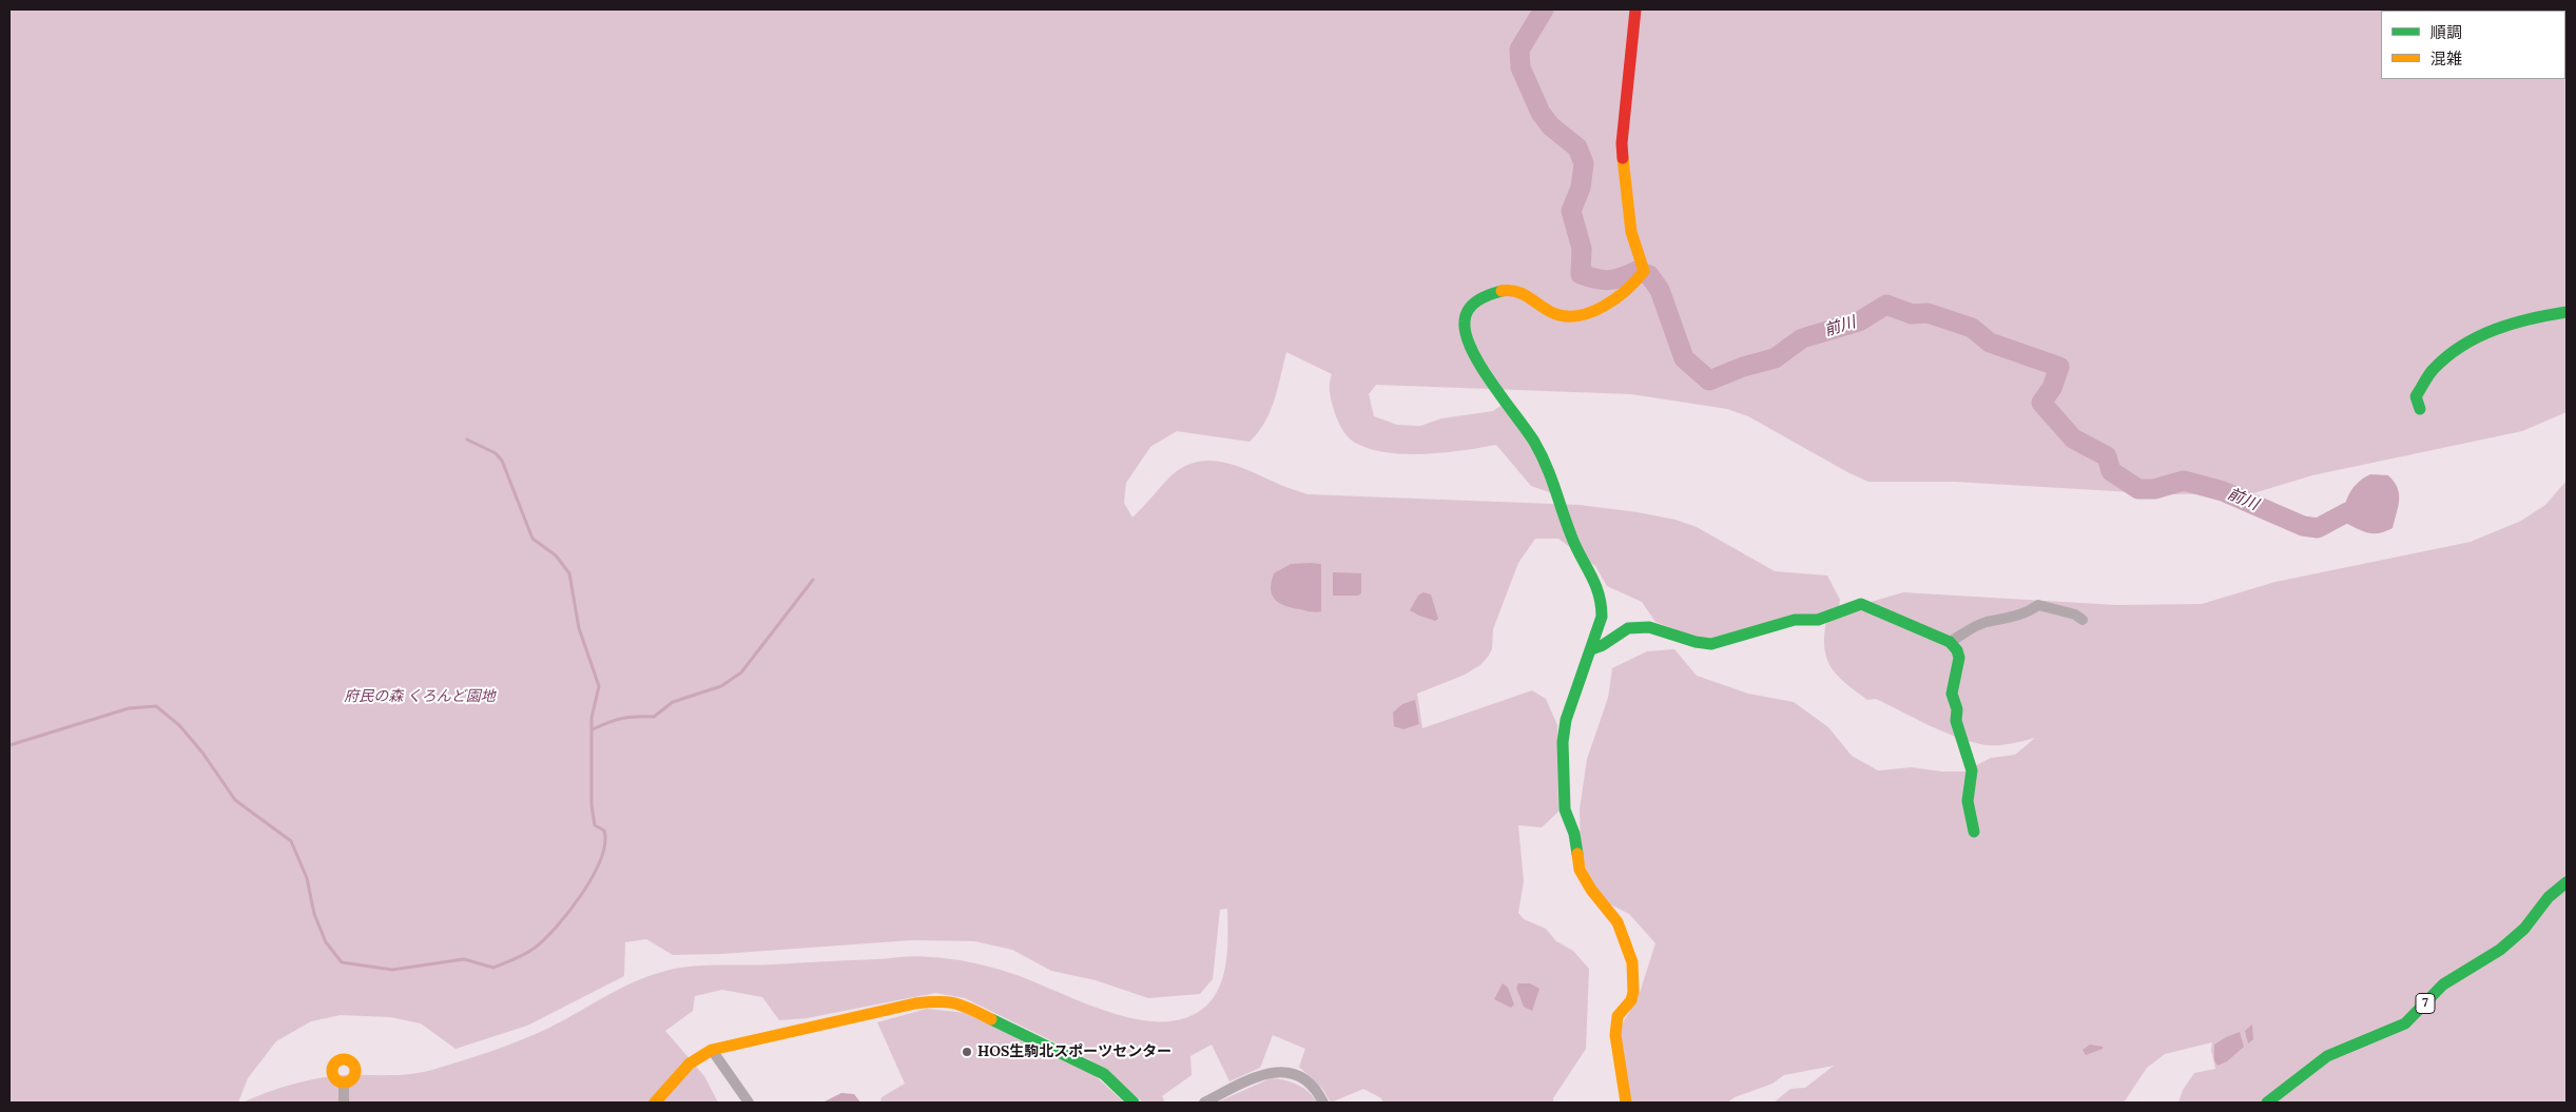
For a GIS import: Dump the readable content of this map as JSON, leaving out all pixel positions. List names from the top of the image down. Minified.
{"streets":{"street":["7"]},"water":["前川"],"parks":["府民の森 くろんど園地"],"places":["HOS生駒北スポーツセンター"],"legend":["順調","混雑"]}
